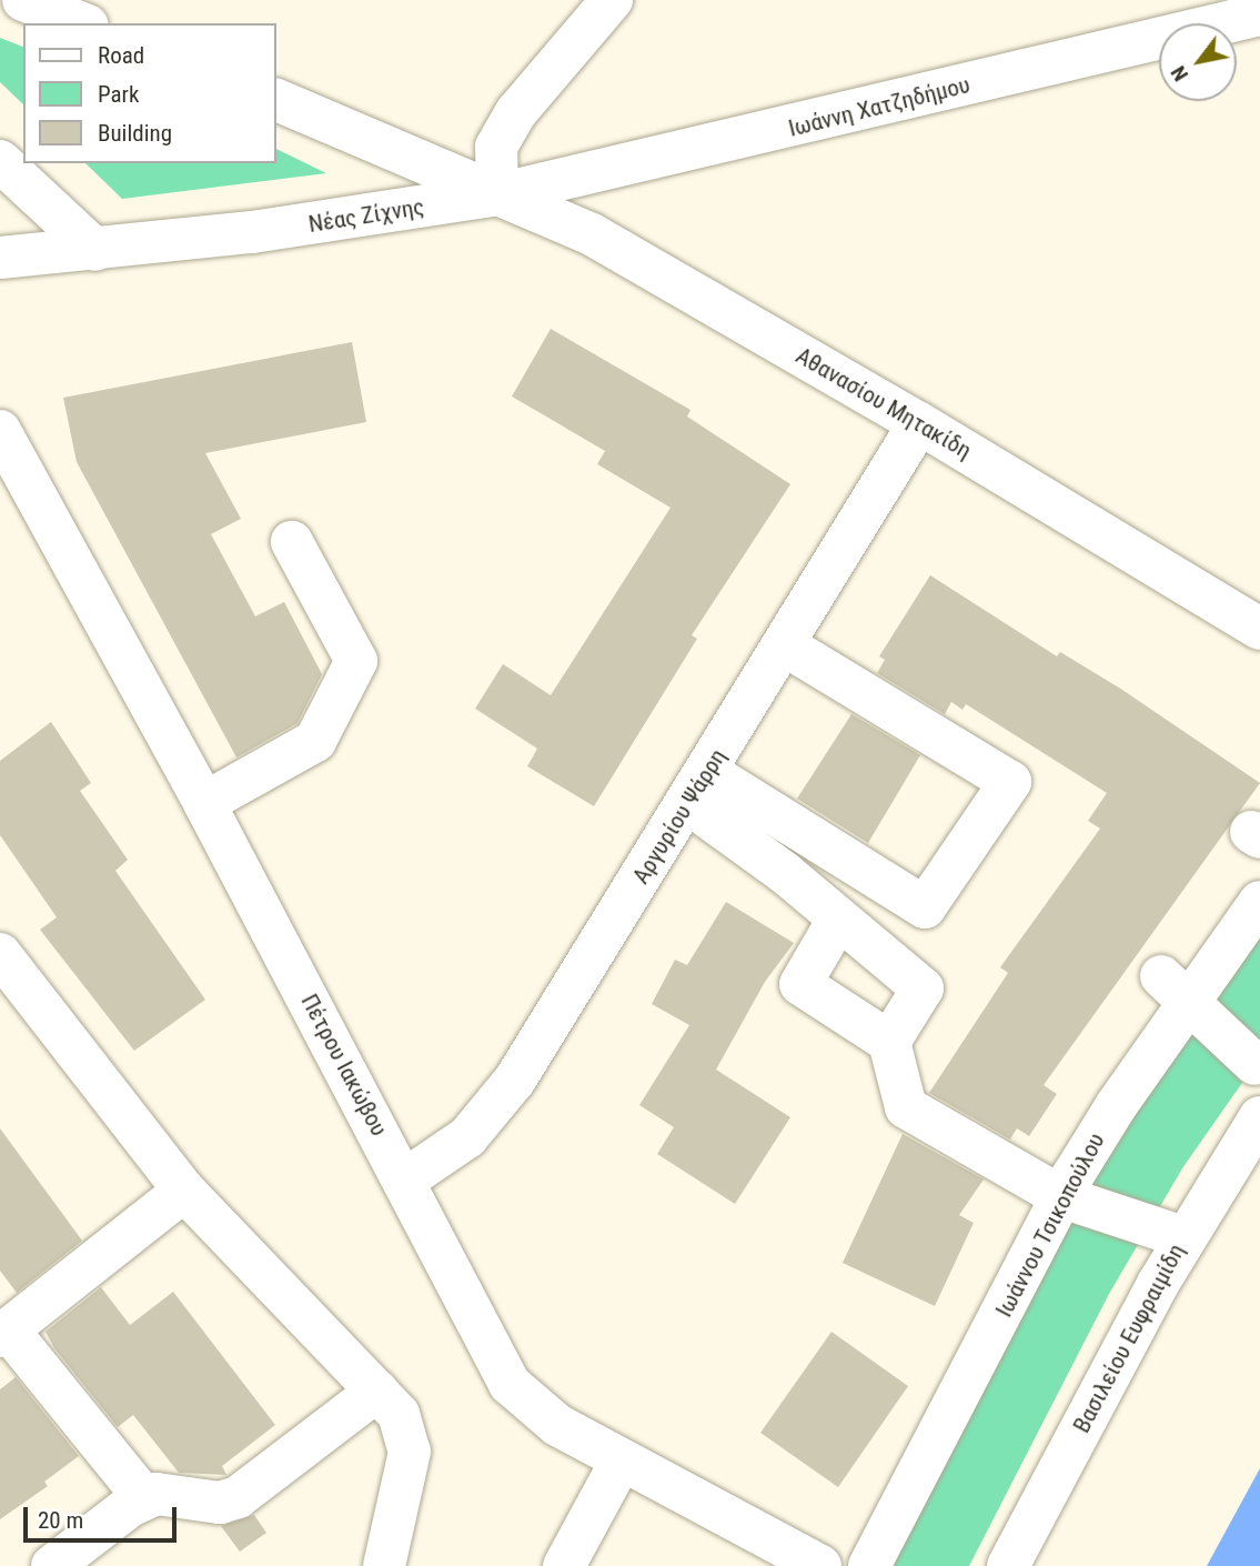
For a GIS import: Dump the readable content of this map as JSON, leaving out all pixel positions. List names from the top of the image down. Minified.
{"streets":{"street":["Ιωάννη Χατζηδήμου","Νέας Ζίχνης","Αθανασίου Μητακίδη","Αργυρίου Ψάρρη","Πέτρου Ιακώβου","Ιωάννου Τσικοπούλου","Βασιλείου Ευφραιμίδη"]},"crossings":[["Ιωάννη Χατζηδήμου","Νέας Ζίχνης"],["Ιωάννη Χατζηδήμου","Αθανασίου Μητακίδη"],["Νέας Ζίχνης","Αθανασίου Μητακίδη"],["Αθανασίου Μητακίδη","Αργυρίου Ψάρρη"],["Αργυρίου Ψάρρη","Πέτρου Ιακώβου"]],"legend":["Road","Park","Building"],"scale_bar":"20 m","north":"bottom left"}
